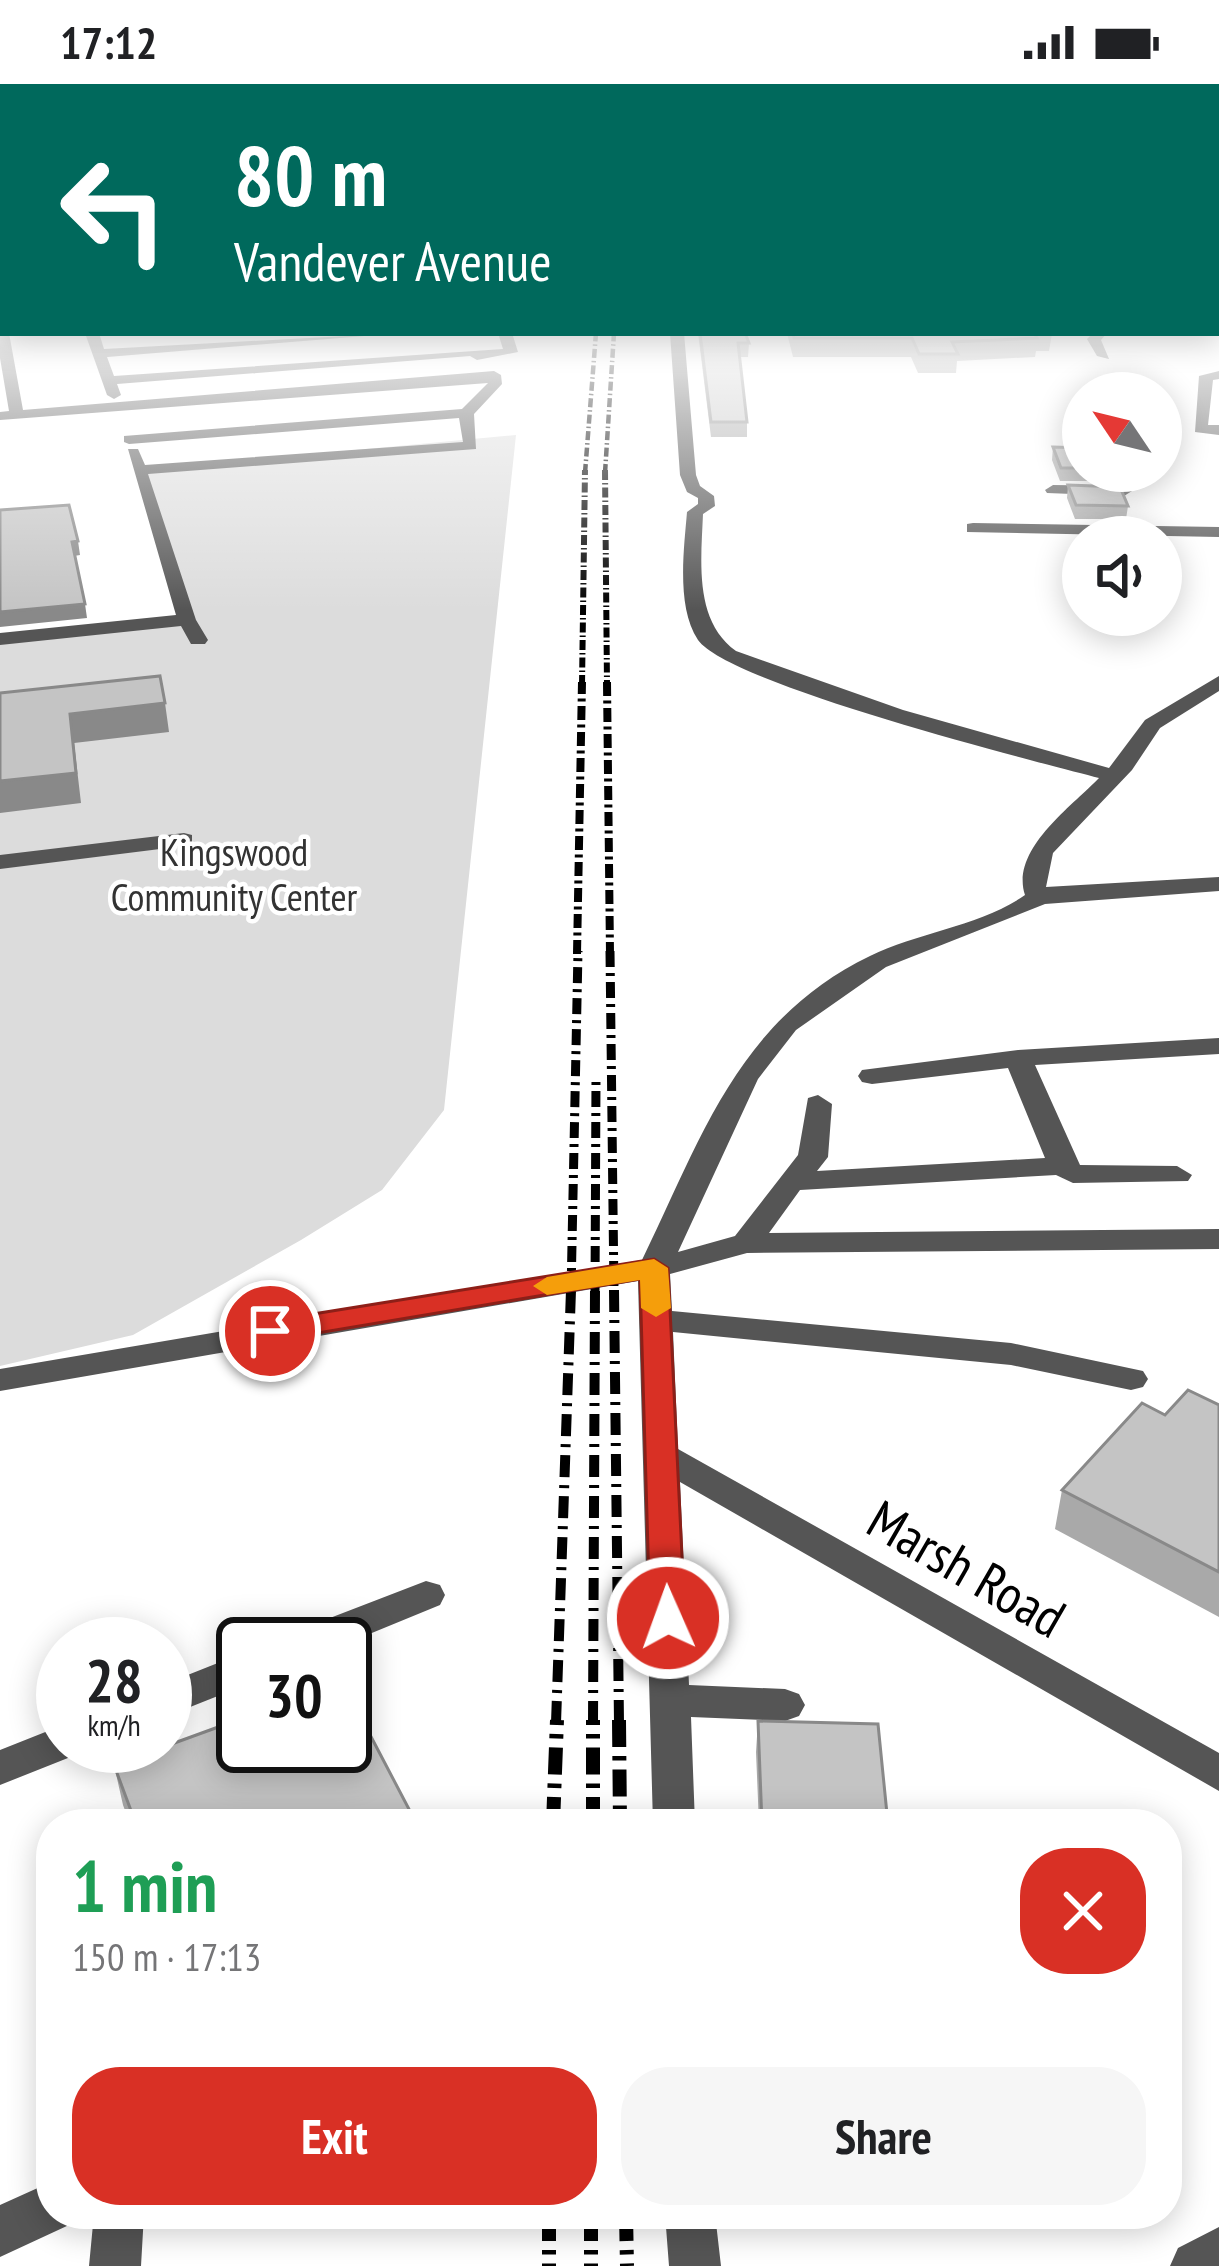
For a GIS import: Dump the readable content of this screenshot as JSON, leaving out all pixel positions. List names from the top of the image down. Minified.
{"streets":{"street":["Marsh Road"]},"parks":["Kingswood Community Center"],"north":"top left","page":{"status":"17:12","turn":["80 m","Vandever Avenue"],"speed":"28 km/h","limit":"30","heading":["1 min","150 m · 17:13"],"buttons":["Exit","Share"]}}
